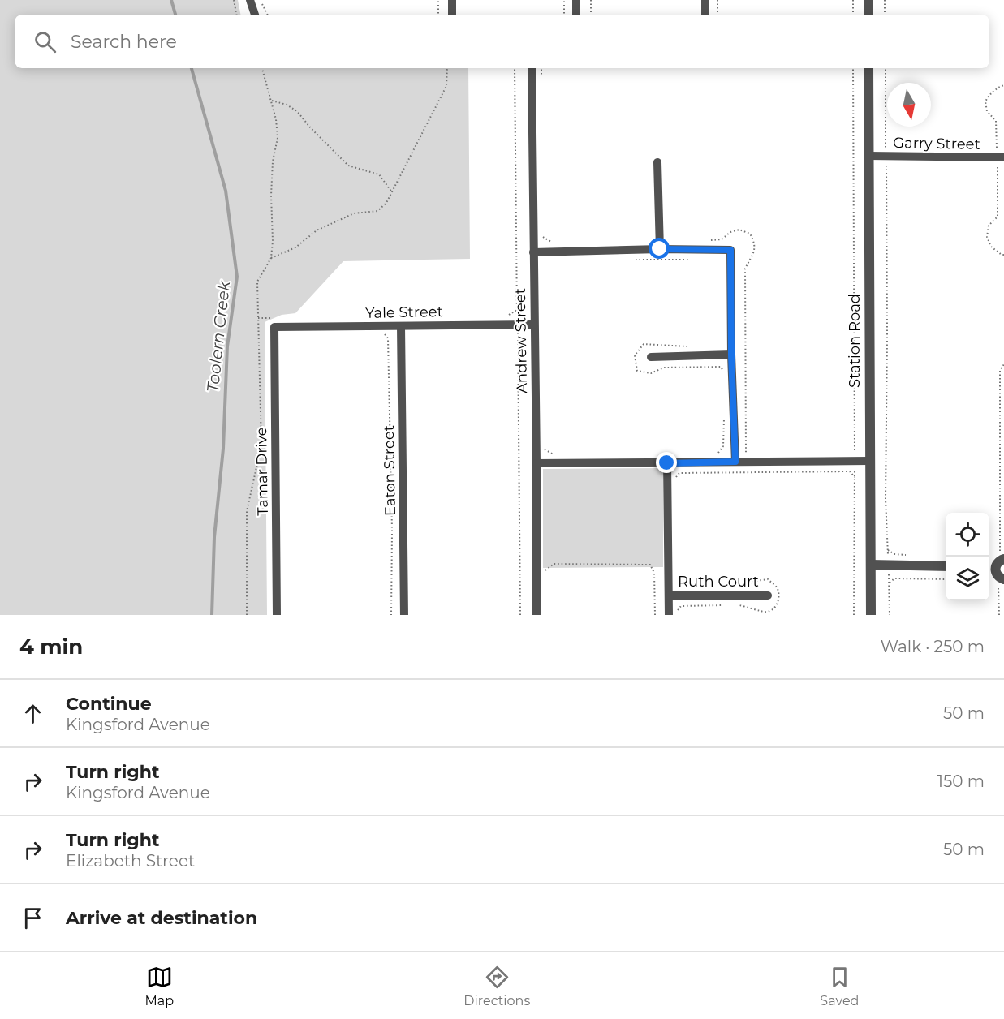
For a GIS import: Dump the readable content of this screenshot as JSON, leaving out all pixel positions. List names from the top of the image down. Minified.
{"streets":{"street":["Garry Street","Yale Street","Andrew Street","Station Road","Eaton Street","Tamar Drive","Ruth Court"]},"crossings":[["Garry Street","Station Road"],["Yale Street","Andrew Street"],["Yale Street","Eaton Street"],["Yale Street","Tamar Drive"]],"water":["Toolern Creek"],"north":"bottom","page":{"search":"Search here","heading":["4 min","Walk · 250 m"],"list":[["Continue","Kingsford Avenue","50 m"],["Turn right","Kingsford Avenue","150 m"],["Turn right","Elizabeth Street","50 m"],"Arrive at destination"],"nav":["Map","Directions","Saved"]}}
